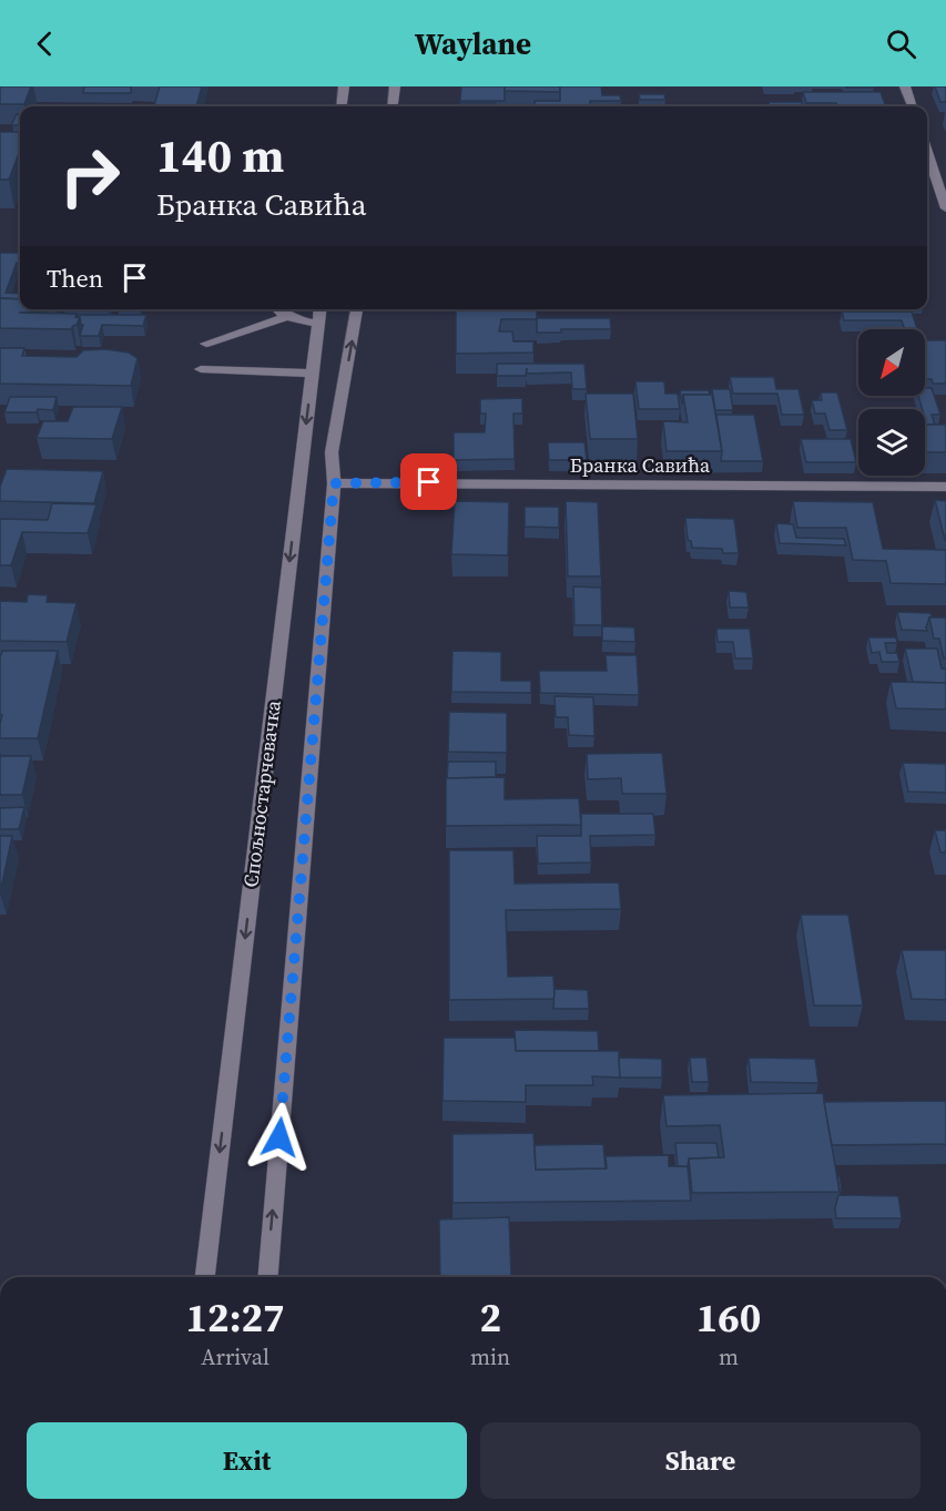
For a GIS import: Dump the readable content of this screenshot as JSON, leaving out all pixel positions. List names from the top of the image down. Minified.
{"streets":{"street":["Бранка Савића","Спољностарчевачка"]},"north":"bottom left","page":{"header":"Waylane","turn":["140 m","Бранка Савића"],"then":"Then","eta":["12:27","Arrival","2","min","160","m"],"buttons":["Exit","Share"]}}
